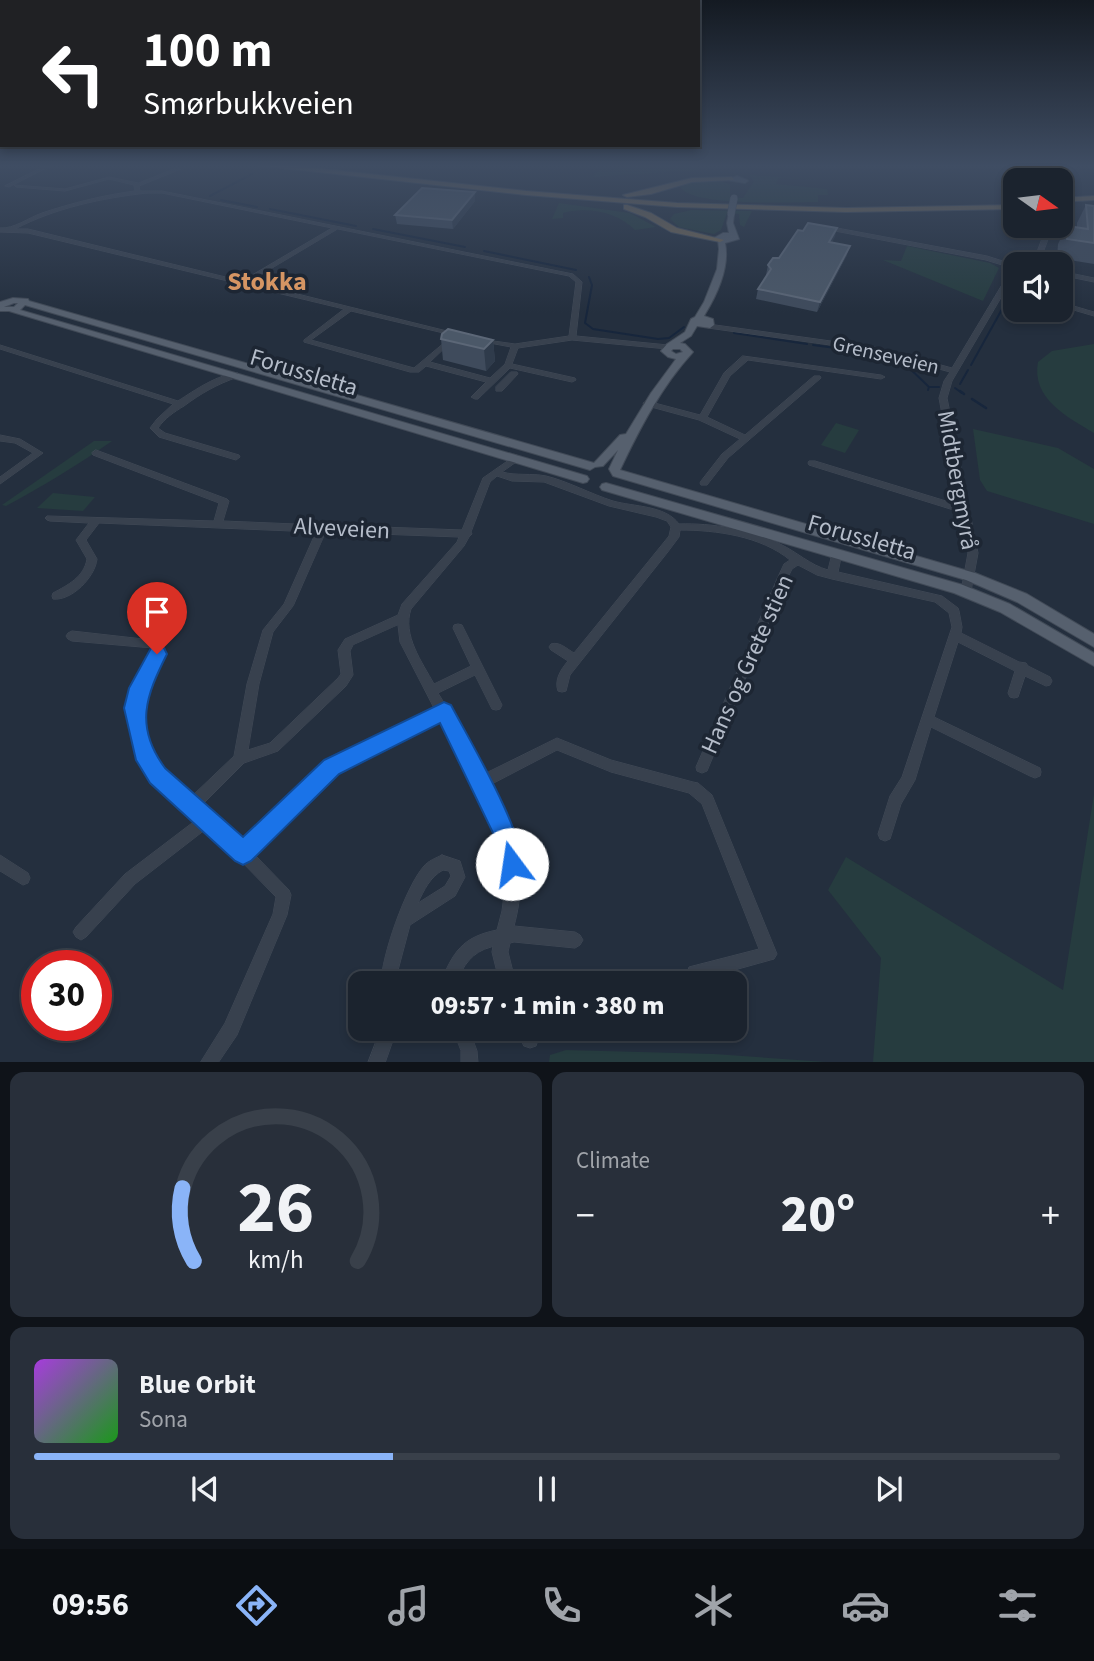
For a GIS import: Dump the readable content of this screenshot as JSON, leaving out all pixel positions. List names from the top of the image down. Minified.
{"streets":{"main road":["Forussletta"],"street":["Grenseveien","Midtbergmyrå","Alveveien","Hans og Grete stien"]},"crossings":[["Grenseveien","Midtbergmyrå"],["Forussletta","Midtbergmyrå"],["Forussletta","Hans og Grete stien"]],"districts":["Stokka"],"north":"right","page":{"turn":["100 m","Smørbukkveien"],"limit":"30","trip":"09:57 · 1 min · 380 m","tile":"Climate","heat":["−","20°","+"],"song":["Blue Orbit","Sona"],"tabs":"09:56","gauge":["26","km/h"]}}
